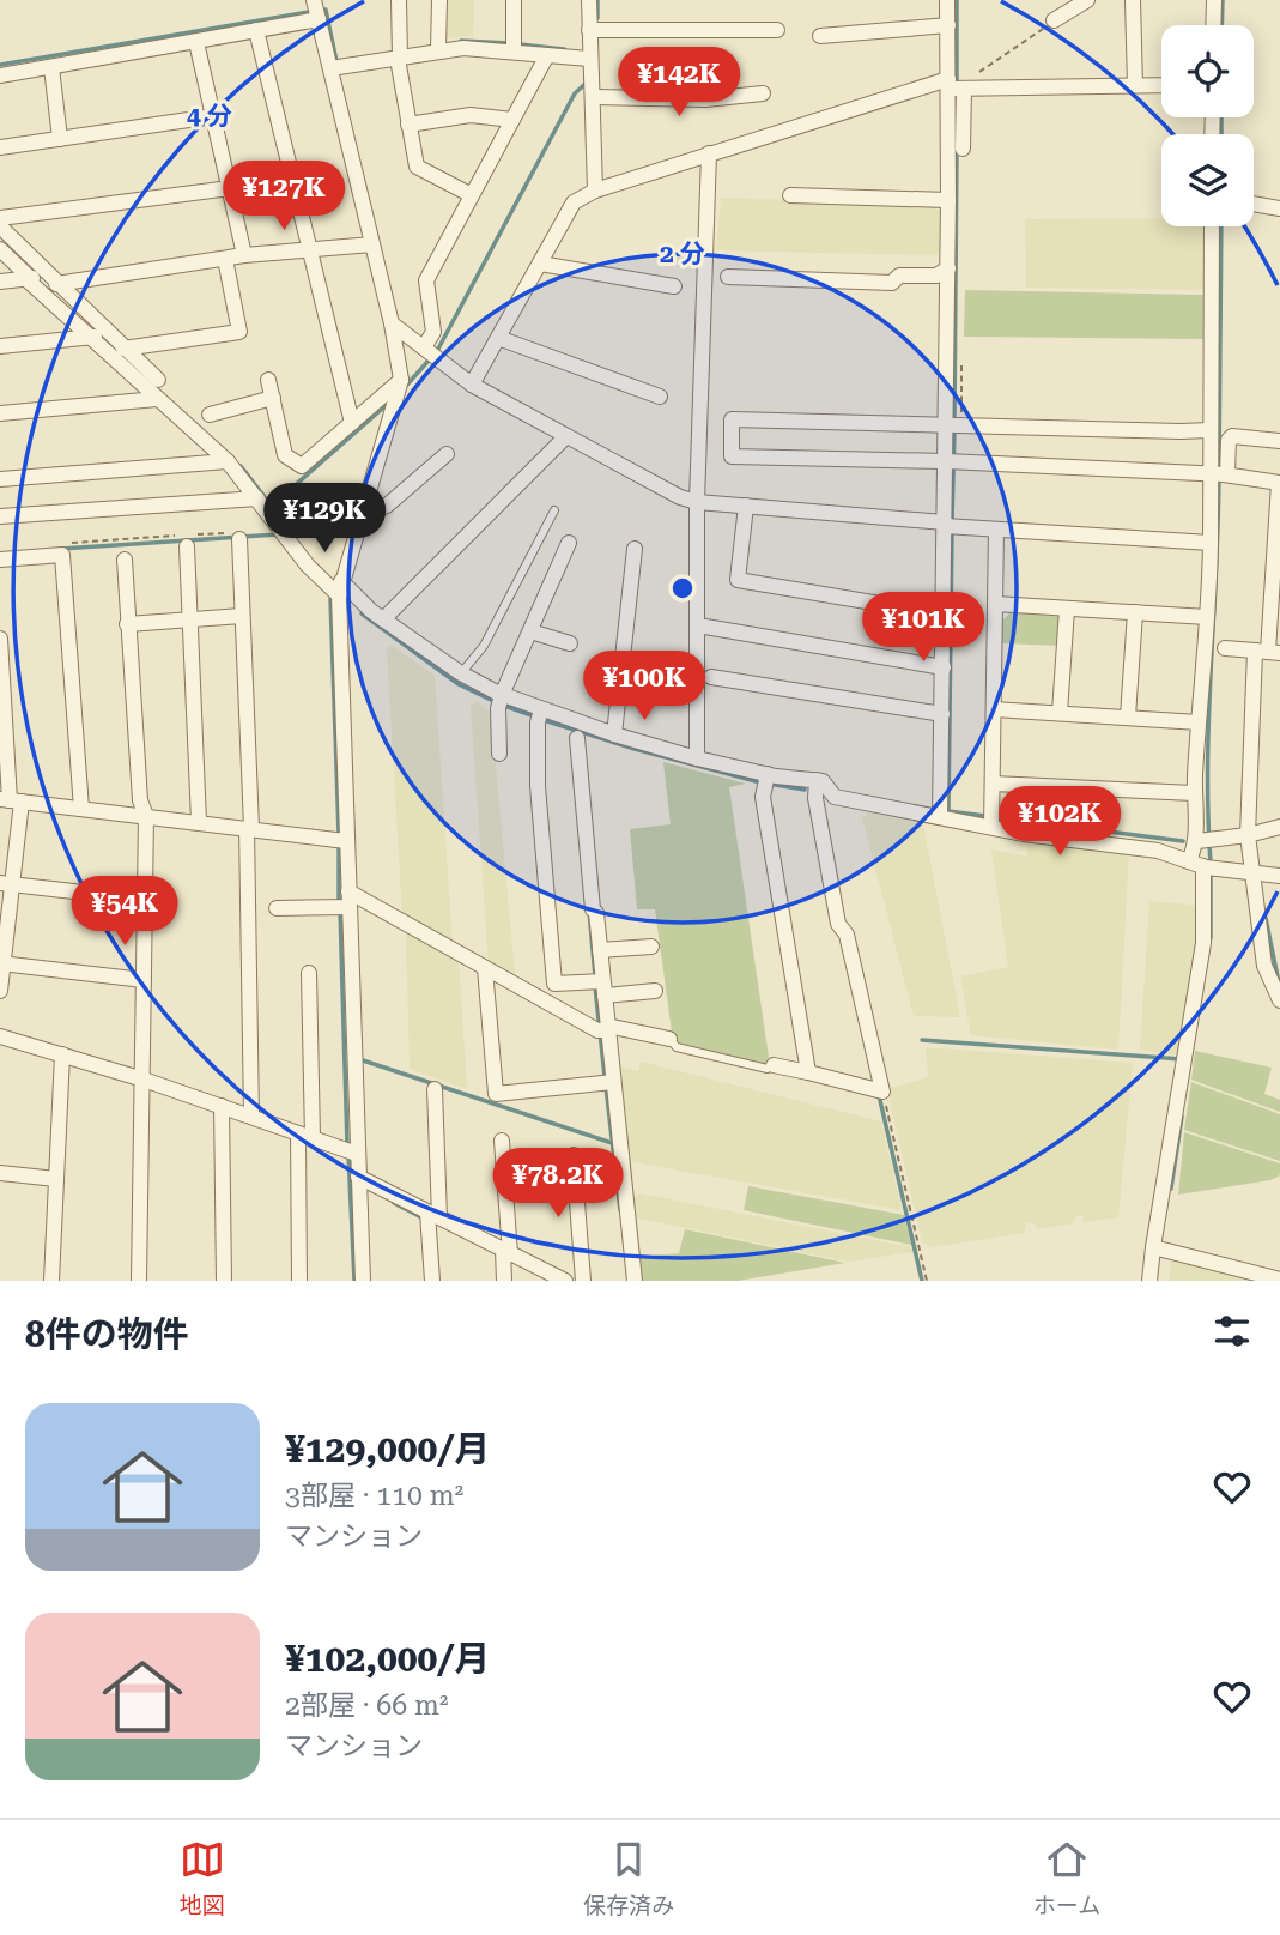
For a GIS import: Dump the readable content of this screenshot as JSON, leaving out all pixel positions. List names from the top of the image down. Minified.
{"page":{"price":["¥142K","¥127K","¥129K","¥101K","¥100K","¥102K","¥54K","¥78.2K"],"heading":"8件の物件","list":[{"name":"¥129,000/月","note":"3部屋 · 110 m² · マンション"},{"name":"¥102,000/月","note":"2部屋 · 66 m² · マンション"}],"tabs":["地図","保存済み","ホーム"]},"rings":["4 分","2 分"]}
